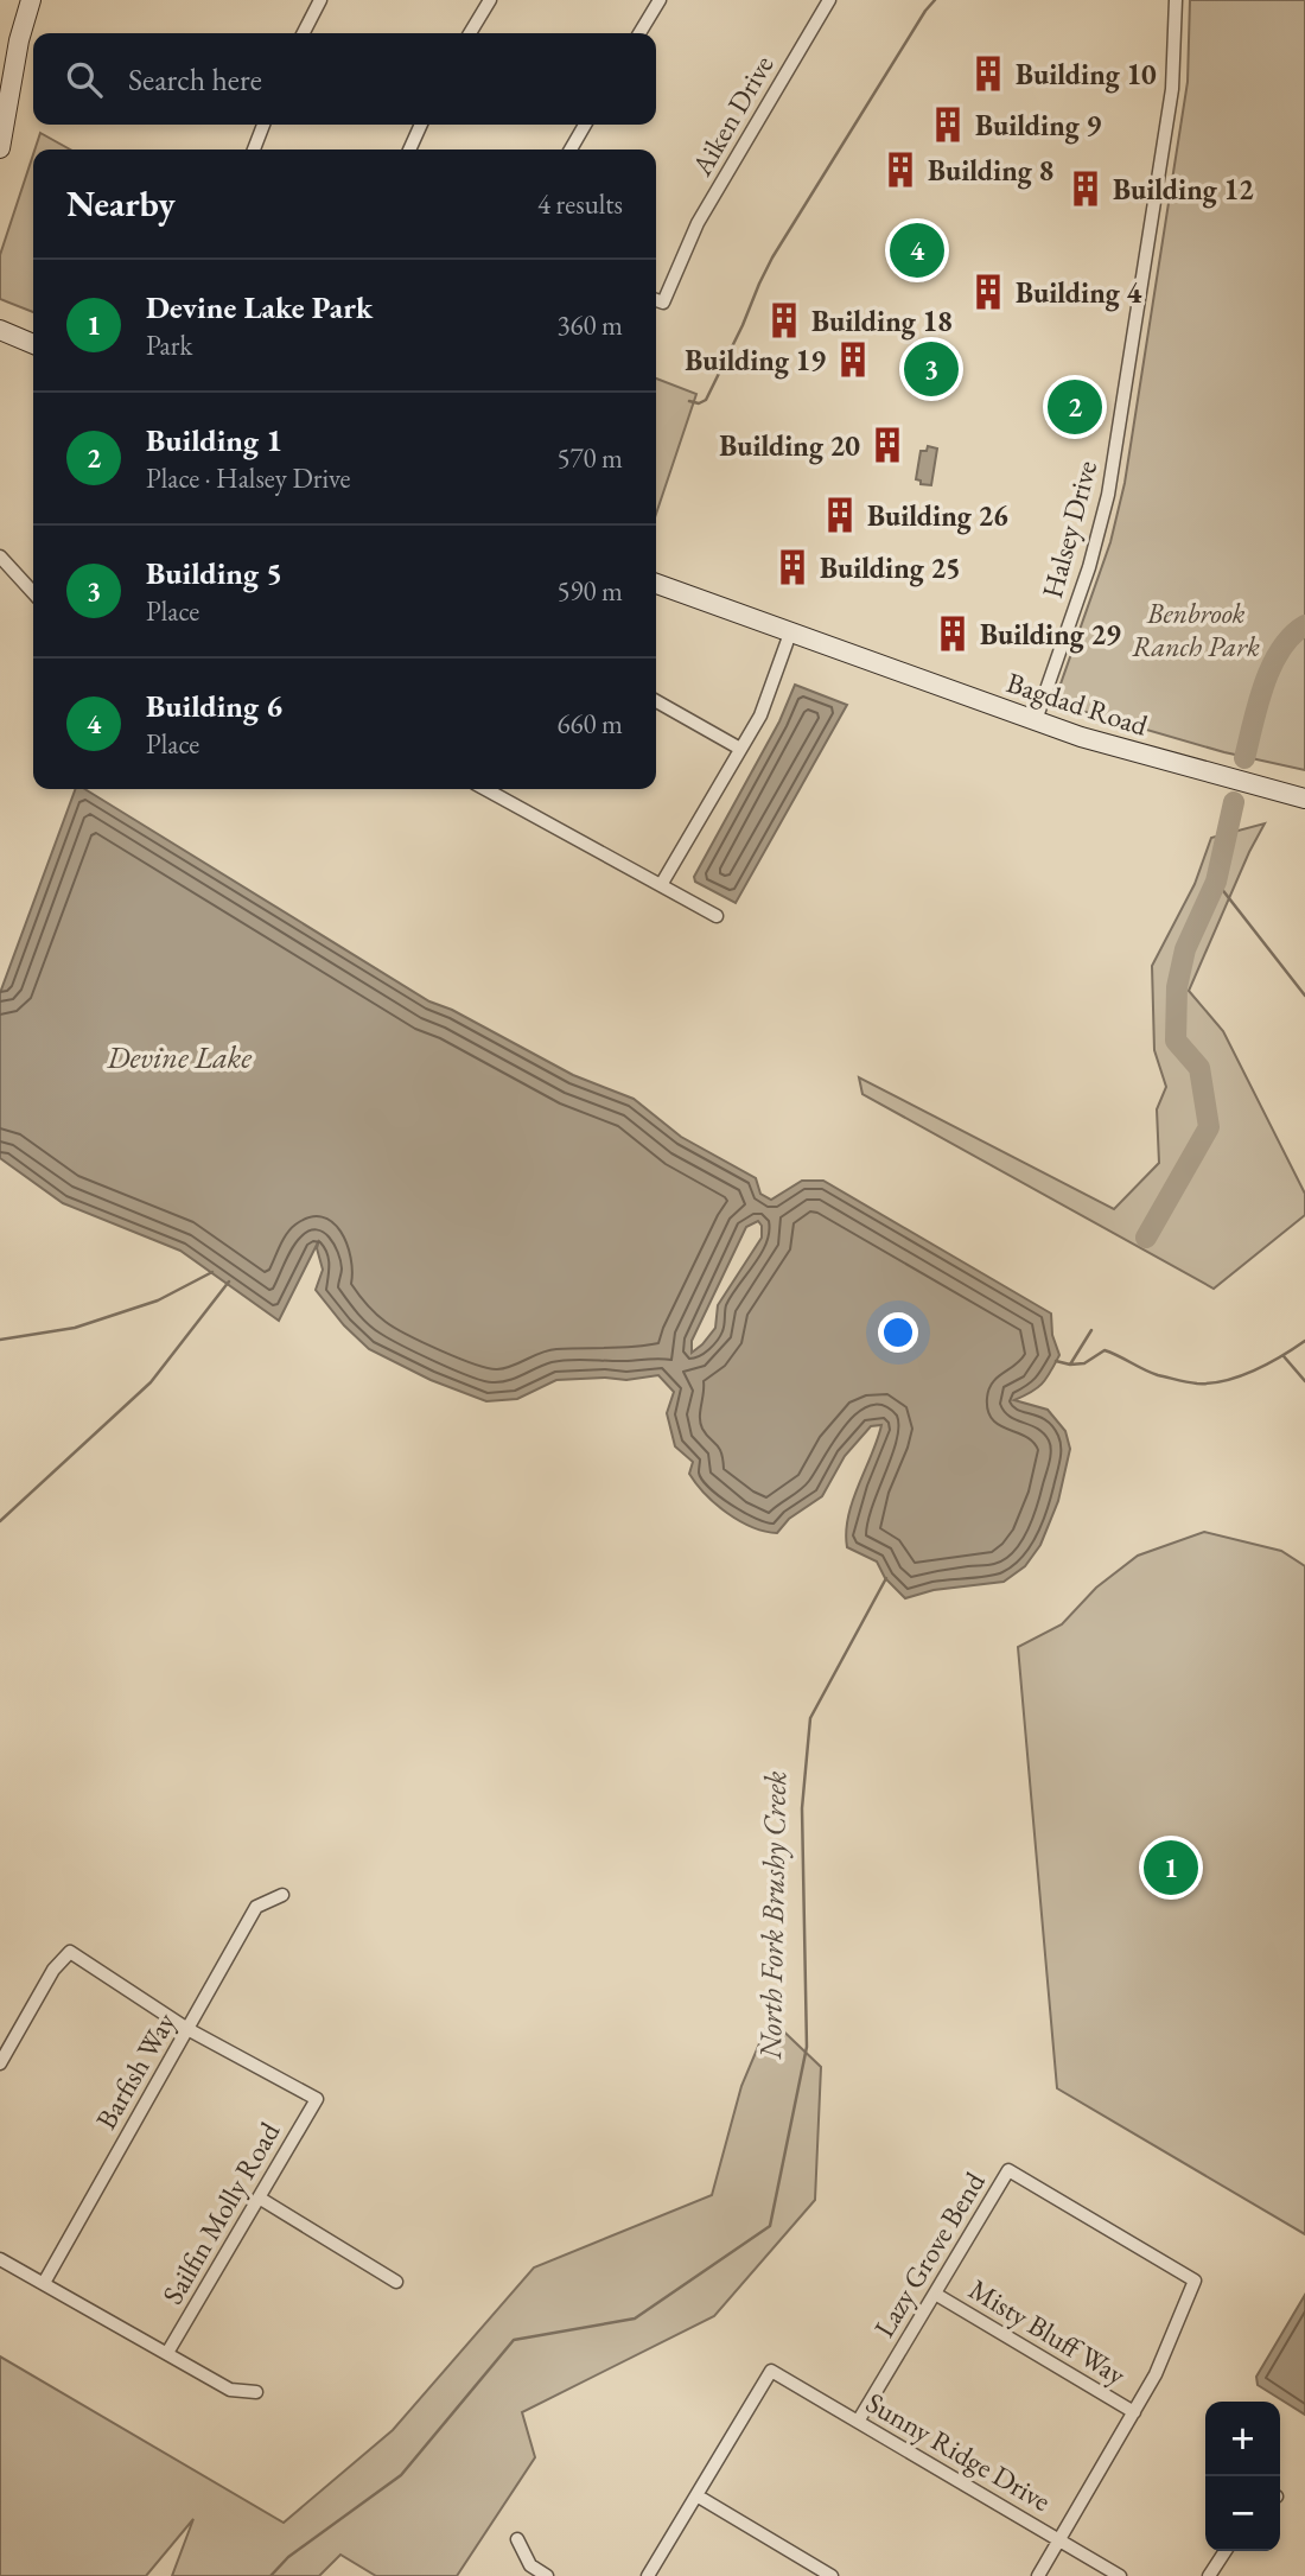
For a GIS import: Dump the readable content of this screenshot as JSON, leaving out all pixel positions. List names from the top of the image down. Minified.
{"streets":{"street":["Aiken Drive","Halsey Drive","Bagdad Road","Barfish Way","Sailfin Molly Road","Lazy Grove Bend","Misty Bluff Way","Sunny Ridge Drive"]},"crossings":[["Halsey Drive","Bagdad Road"],["Barfish Way","Sailfin Molly Road"],["Lazy Grove Bend","Misty Bluff Way"],["Lazy Grove Bend","Sunny Ridge Drive"]],"water":["Devine Lake","North Fork Brushy Creek"],"parks":["Benbrook Ranch Park"],"places":{"building":["Building 10","Building 9","Building 8","Building 12","Building 4","Building 18","Building 19","Building 20","Building 26","Building 25","Building 29"]},"page":{"search":"Search here","heading":["Nearby","4 results"],"pins":["4","3","2","1"],"list":[{"mark":"1","name":"Devine Lake Park","note":"Park","value":"360 m"},{"mark":"2","name":"Building 1","note":"Place · Halsey Drive","value":"570 m"},{"mark":"3","name":"Building 5","note":"Place","value":"590 m"},{"mark":"4","name":"Building 6","note":"Place","value":"660 m"}],"map_buttons":["+","−"]}}
